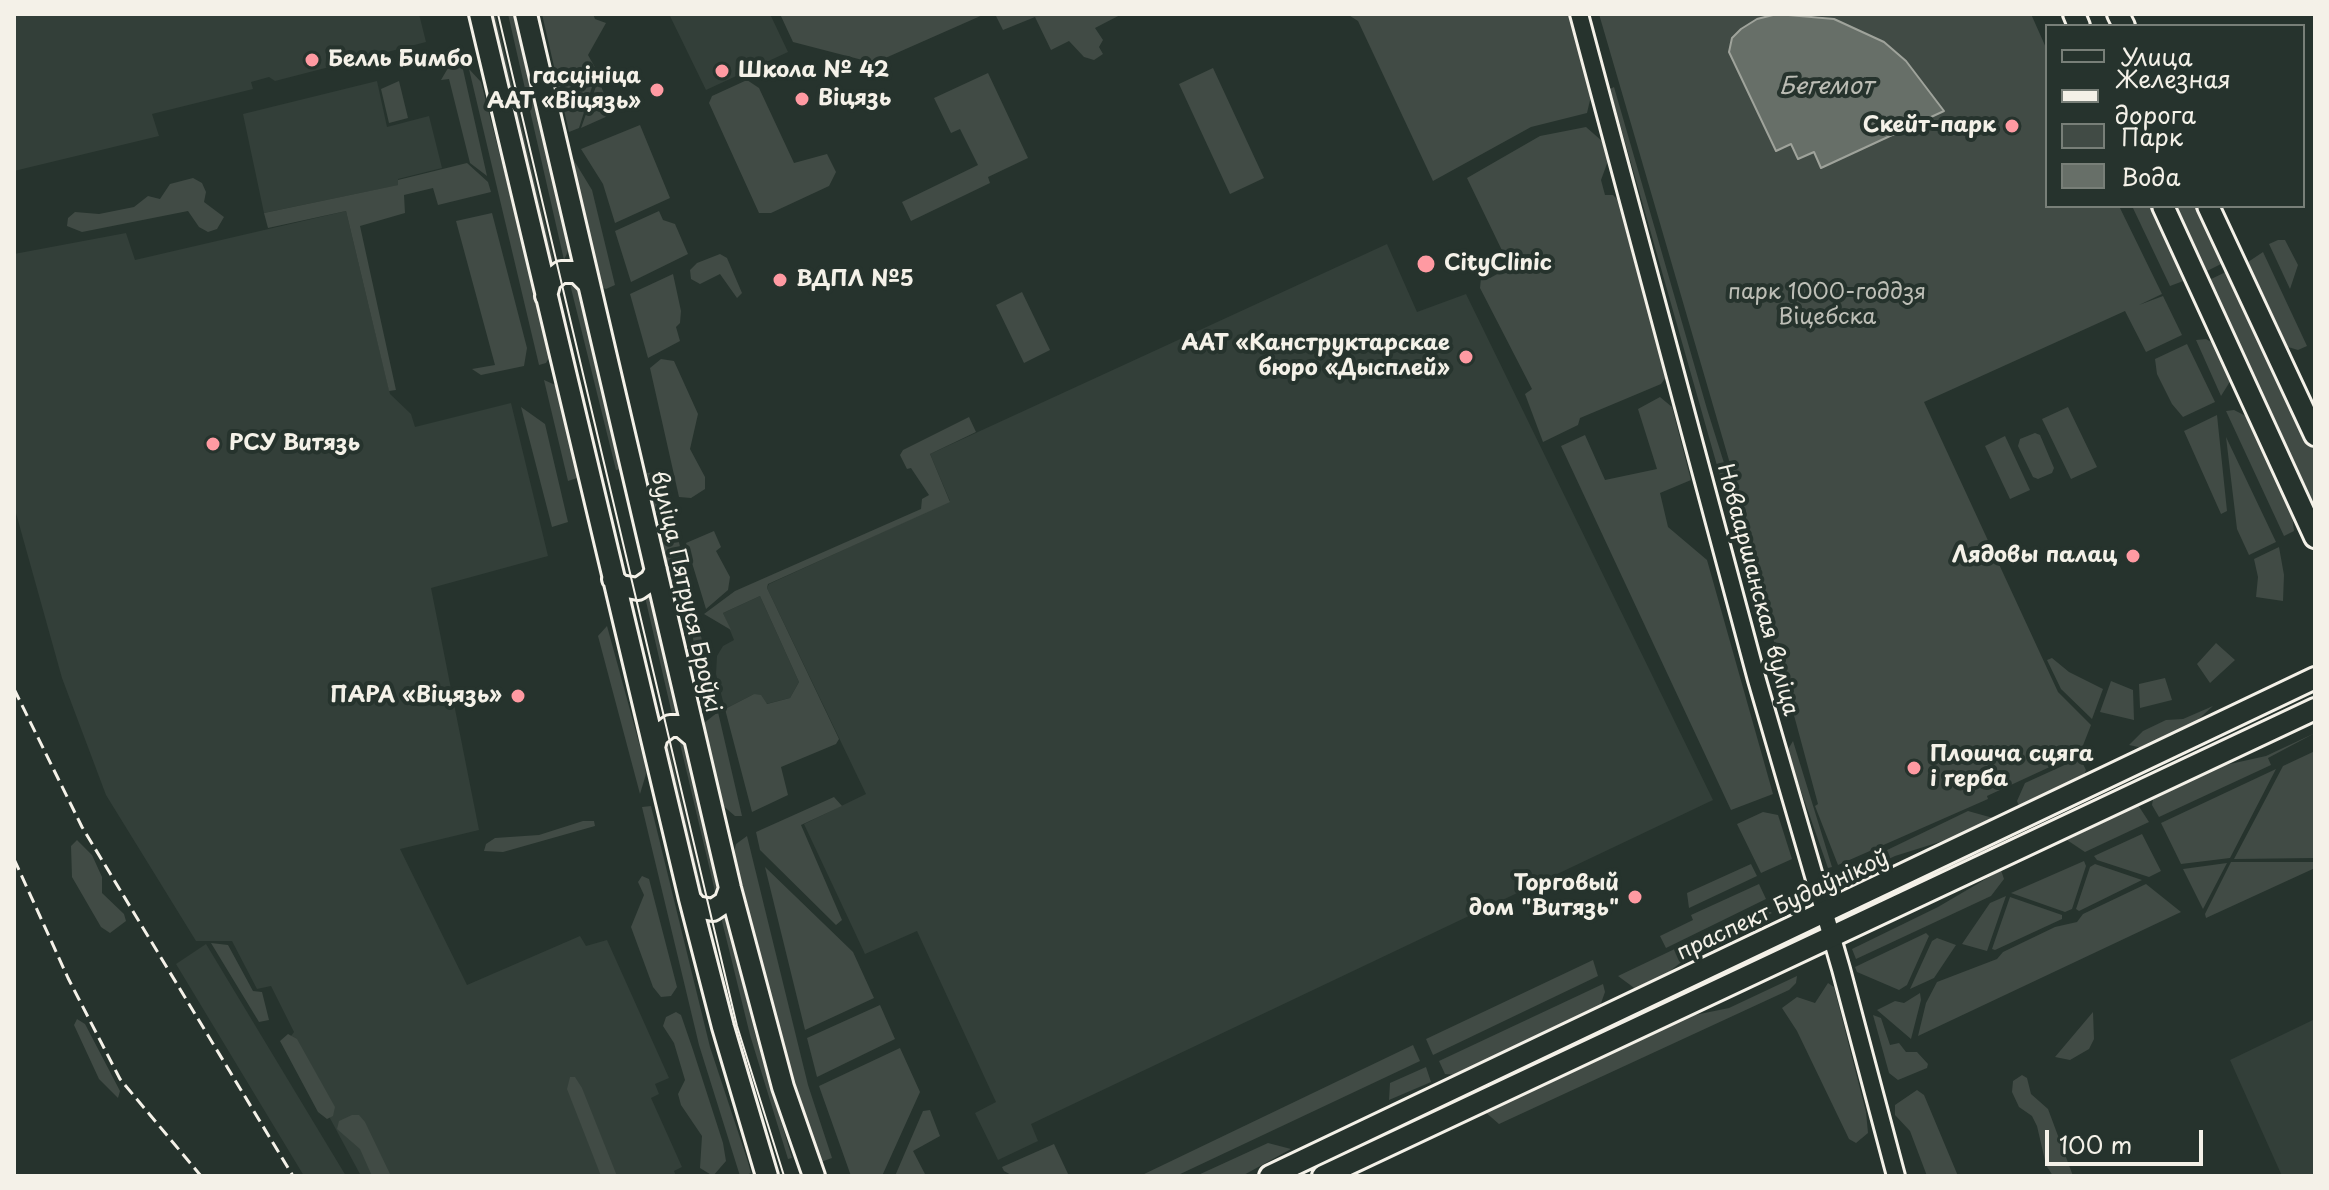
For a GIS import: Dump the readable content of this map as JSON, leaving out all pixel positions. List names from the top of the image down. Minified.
{"streets":{"main road":["вуліца Пятруся Броўкі","праспект Будаўнікоў"],"street":["Новааршанская вуліца"]},"crossings":[["Новааршанская вуліца","праспект Будаўнікоў"]],"water":["Бегемот"],"parks":["парк 1000-годдзя Віцебска"],"places":["Белль Бимбо","Школа № 42","гасцініца ААТ «Віцязь»","Віцязь","Скейт-парк","CityClinic","ВДПЛ №5","ААТ «Канструктарскае бюро «Дысплей»","РСУ Витязь","Лядовы палац","ПАРА «Віцязь»","Плошча сцяга і герба","Торговый дом \"Витязь\""],"legend":["Улица","Железная дорога","Парк","Вода"],"scale_bar":"100 m"}
